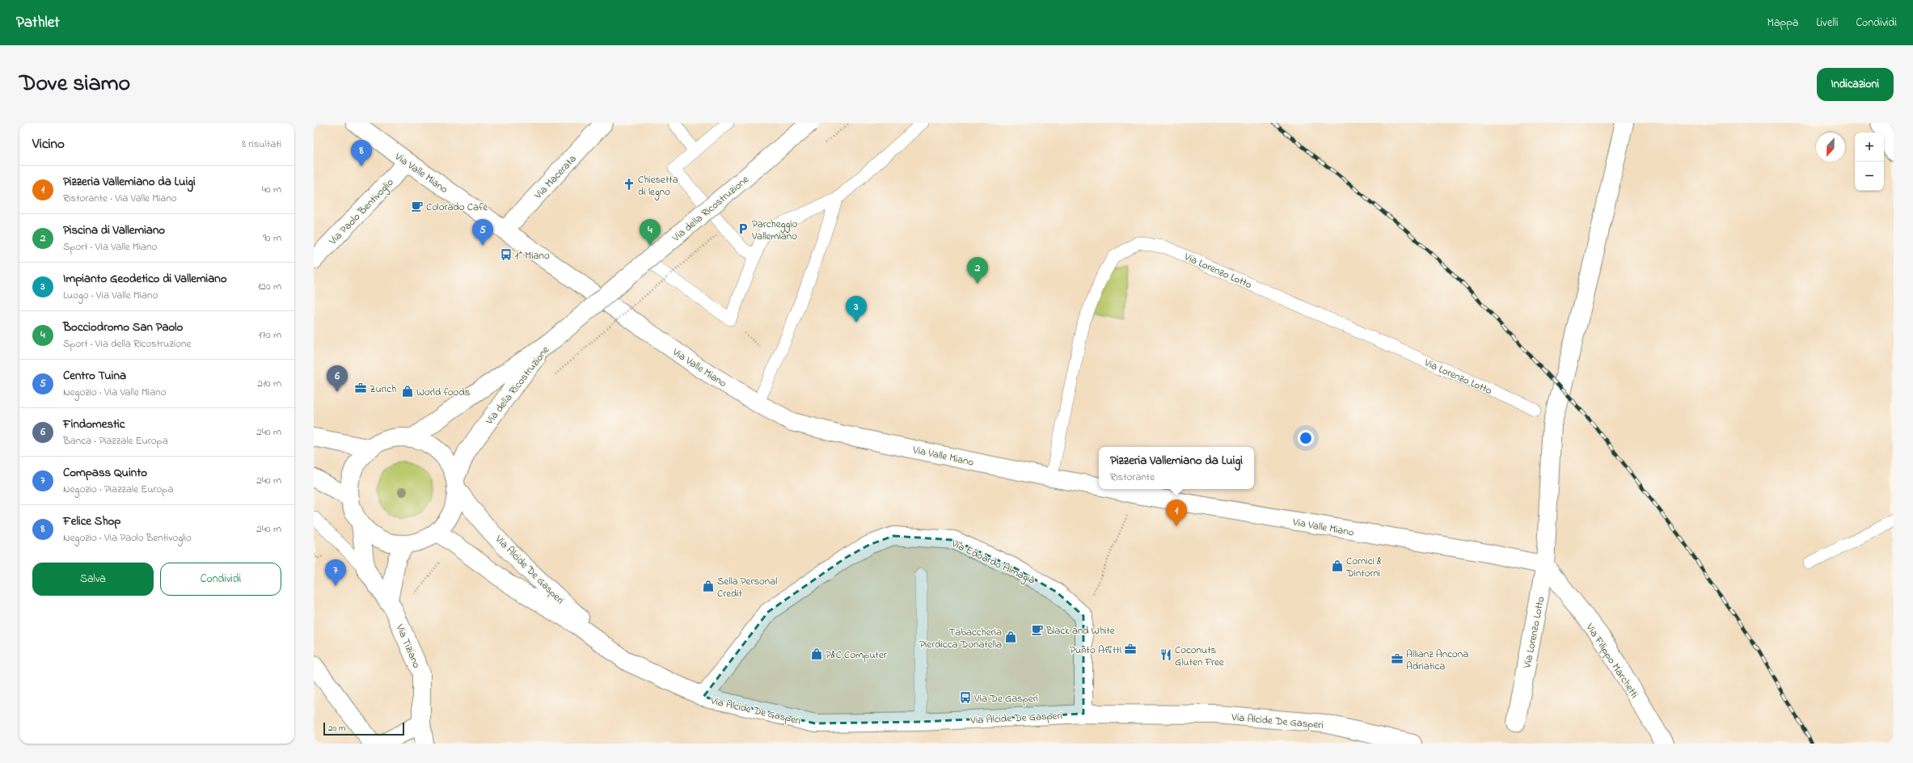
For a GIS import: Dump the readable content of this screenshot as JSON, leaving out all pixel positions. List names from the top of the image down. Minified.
{"streets":{"street":["Via Valle Miano","Via Macerata","Via della Ricostruzione","Via Paolo Bentivoglio","Via Lorenzo Lotto","Via Edoardo Almagià","Via Alcide De Gasperi","Via Tiziano","Via Filippo Marchetti"]},"crossings":[["Via Valle Miano","Via Macerata"],["Via Valle Miano","Via Paolo Bentivoglio"],["Via Valle Miano","Via Lorenzo Lotto"],["Via Valle Miano","Via Filippo Marchetti"],["Via della Ricostruzione","Via Alcide De Gasperi"],["Via Lorenzo Lotto","Via Filippo Marchetti"],["Via Edoardo Almagià","Via Alcide De Gasperi"]],"places":{"church":["Chiesetta di legno"],"cafe":["Colorado Cafè","Black and White"],"parking":["Parcheggio Vallemiano"],"bus stop":["1^ Miano","Via De Gasperi"],"office":["Zurich","Punto Affitti","Allianz Ancona Adriatica"],"shop":["World foods","Cornici & Dintorni","Sella Personal Credit","Tabaccheria Pierdicca Donatella","P&C Computer"],"restaurant":["Coconuts Gluten Free"]},"scale_bar":"20 m","north":"bottom","page":{"header":"Pathlet","nav":["Mappa","Livelli","Condividi"],"title":"Dove siamo","buttons":["Indicazioni",["Salva","Condividi"]],"heading":["Vicino","8 risultati"],"map_buttons":["+","−"],"pins":["8","4","5","2","3","6","1","7"],"list":[{"mark":"1","name":"Pizzeria Vallemiano da Luigi","note":"Ristorante · Via Valle Miano","value":"40 m"},{"mark":"2","name":"Piscina di Vallemiano","note":"Sport · Via Valle Miano","value":"90 m"},{"mark":"3","name":"Impianto Geodetico di Vallemiano","note":"Luogo · Via Valle Miano","value":"120 m"},{"mark":"4","name":"Bocciodromo San Paolo","note":"Sport · Via della Ricostruzione","value":"170 m"},{"mark":"5","name":"Centro Tuina","note":"Negozio · Via Valle Miano","value":"210 m"},{"mark":"6","name":"Findomestic","note":"Banca · Piazzale Europa","value":"240 m"},{"mark":"7","name":"Compass Quinto","note":"Negozio · Piazzale Europa","value":"240 m"},{"mark":"8","name":"Felice Shop","note":"Negozio · Via Paolo Bentivoglio","value":"240 m"}],"popup":["Pizzeria Vallemiano da Luigi","Ristorante"],"scale":"20 m"}}
